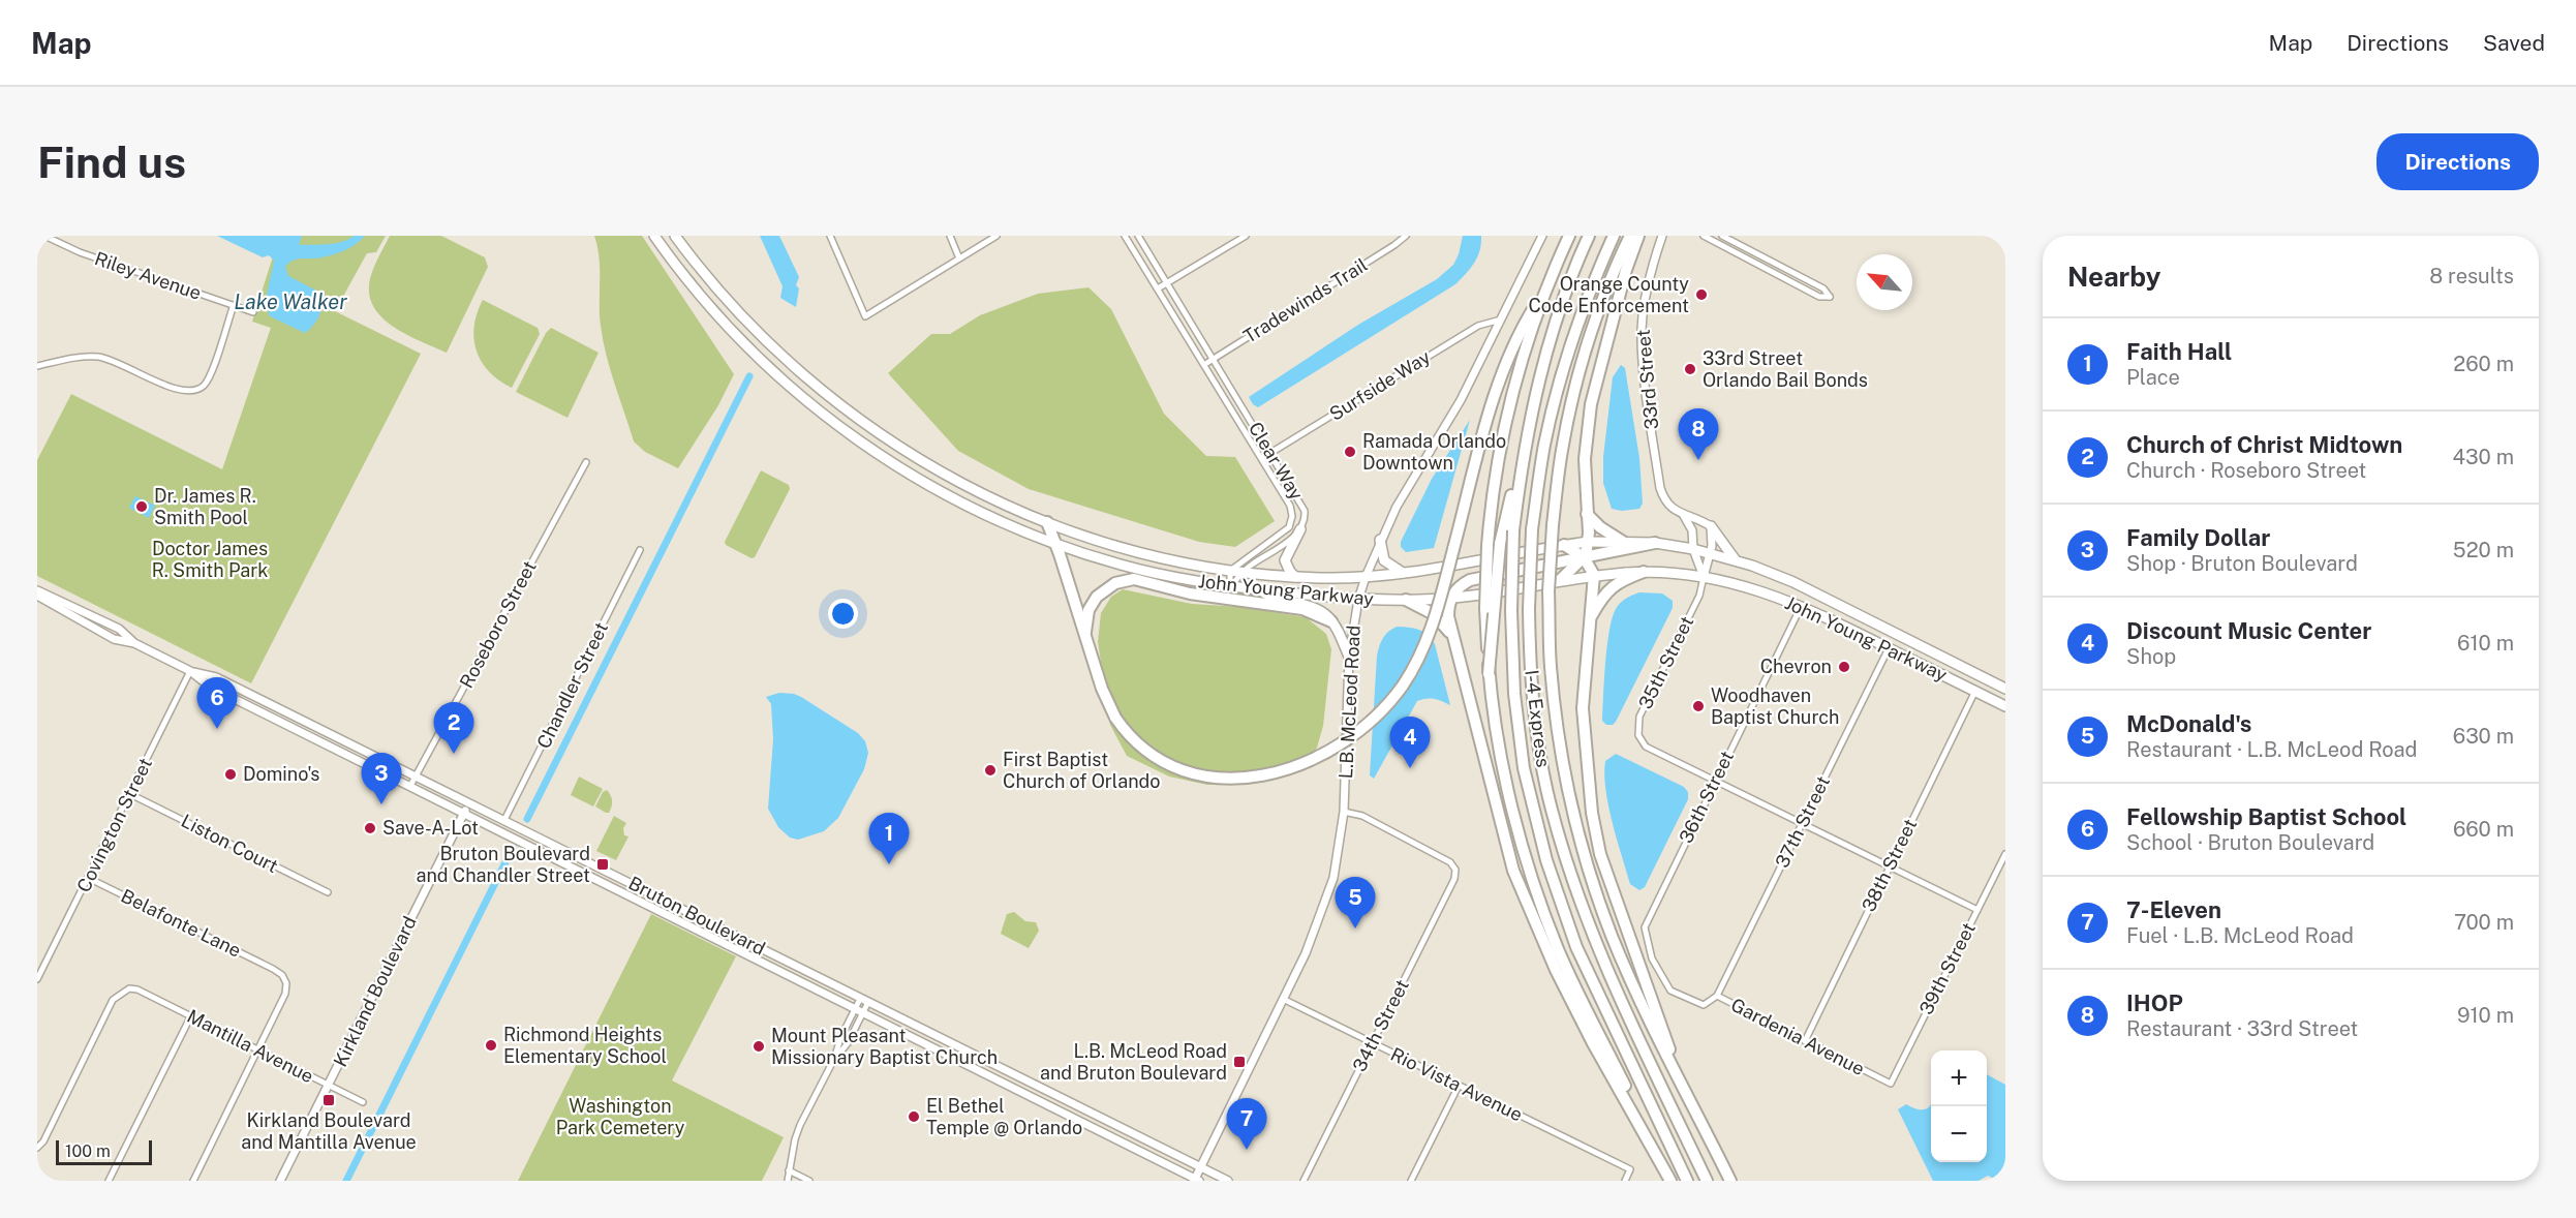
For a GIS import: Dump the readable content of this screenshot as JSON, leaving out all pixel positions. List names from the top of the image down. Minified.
{"streets":{"highway":["I-4 Express"],"main road":["John Young Parkway"],"street":["Riley Avenue","Tradewinds Trail","33rd Street","Surfside Way","Clear Way","Roseboro Street","35th Street","Chandler Street","L.B. McLeod Road","36th Street","37th Street","Covington Street","Liston Court","38th Street","Bruton Boulevard","Belafonte Lane","39th Street","Kirkland Boulevard","34th Street","Gardenia Avenue","Mantilla Avenue","Rio Vista Avenue"]},"crossings":[["Tradewinds Trail","Clear Way"],["33rd Street","John Young Parkway"],["33rd Street","35th Street"],["Surfside Way","Clear Way"],["Surfside Way","L.B. McLeod Road"],["Clear Way","John Young Parkway"],["John Young Parkway","35th Street"],["John Young Parkway","L.B. McLeod Road"],["John Young Parkway","36th Street"],["John Young Parkway","37th Street"],["John Young Parkway","38th Street"],["Roseboro Street","Bruton Boulevard"],["35th Street","36th Street"],["Chandler Street","Bruton Boulevard"],["L.B. McLeod Road","Bruton Boulevard"],["L.B. McLeod Road","34th Street"],["L.B. McLeod Road","Rio Vista Avenue"],["36th Street","Gardenia Avenue"],["37th Street","Gardenia Avenue"],["Covington Street","Liston Court"],["Covington Street","Bruton Boulevard"],["Covington Street","Belafonte Lane"],["38th Street","Gardenia Avenue"],["Bruton Boulevard","Kirkland Boulevard"],["Belafonte Lane","Mantilla Avenue"],["39th Street","Gardenia Avenue"],["Kirkland Boulevard","Mantilla Avenue"],["34th Street","Rio Vista Avenue"]],"water":["Lake Walker"],"parks":["Doctor James R. Smith Park","Washington Park Cemetery"],"places":{"other":["Orange County Code Enforcement","33rd Street Orlando Bail Bonds","Ramada Orlando Downtown","Dr. James R. Smith Pool","Chevron","Woodhaven Baptist Church","First Baptist Church of Orlando","Domino's","Save-A-Lot","Richmond Heights Elementary School","Mount Pleasant Missionary Baptist Church","El Bethel Temple @ Orlando"],"transit":["Bruton Boulevard and Chandler Street","L.B. McLeod Road and Bruton Boulevard","Kirkland Boulevard and Mantilla Avenue"]},"scale_bar":"100 m","north":"top left","page":{"header":"Map","nav":["Map","Directions","Saved"],"buttons":"Directions","title":"Find us","heading":["Nearby","8 results"],"list":[{"mark":"1","name":"Faith Hall","note":"Place","value":"260 m"},{"mark":"2","name":"Church of Christ Midtown","note":"Church · Roseboro Street","value":"430 m"},{"mark":"3","name":"Family Dollar","note":"Shop · Bruton Boulevard","value":"520 m"},{"mark":"4","name":"Discount Music Center","note":"Shop","value":"610 m"},{"mark":"5","name":"McDonald's","note":"Restaurant · L.B. McLeod Road","value":"630 m"},{"mark":"6","name":"Fellowship Baptist School","note":"School · Bruton Boulevard","value":"660 m"},{"mark":"7","name":"7-Eleven","note":"Fuel · L.B. McLeod Road","value":"700 m"},{"mark":"8","name":"IHOP","note":"Restaurant · 33rd Street","value":"910 m"}],"pins":["8","6","2","4","3","1","5","7"],"map_buttons":["+","−"],"scale":"100 m"}}
